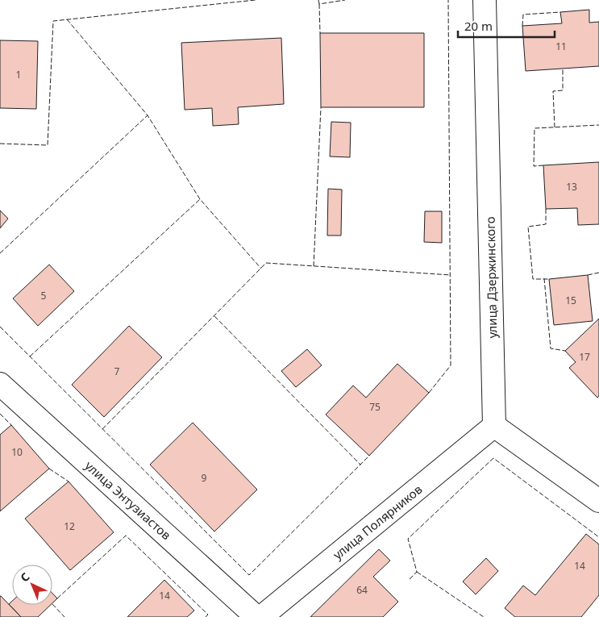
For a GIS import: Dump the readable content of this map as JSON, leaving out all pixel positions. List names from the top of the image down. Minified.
{"streets":{"street":["улица Дзержинского","улица Энтузиастов","улица Полярников"]},"crossings":[["улица Дзержинского","улица Полярников"]],"house_numbers":["11","1","13","5","15","17","7","75","10","9","12","14","64","14"],"scale_bar":"20 m","north":"top left"}
